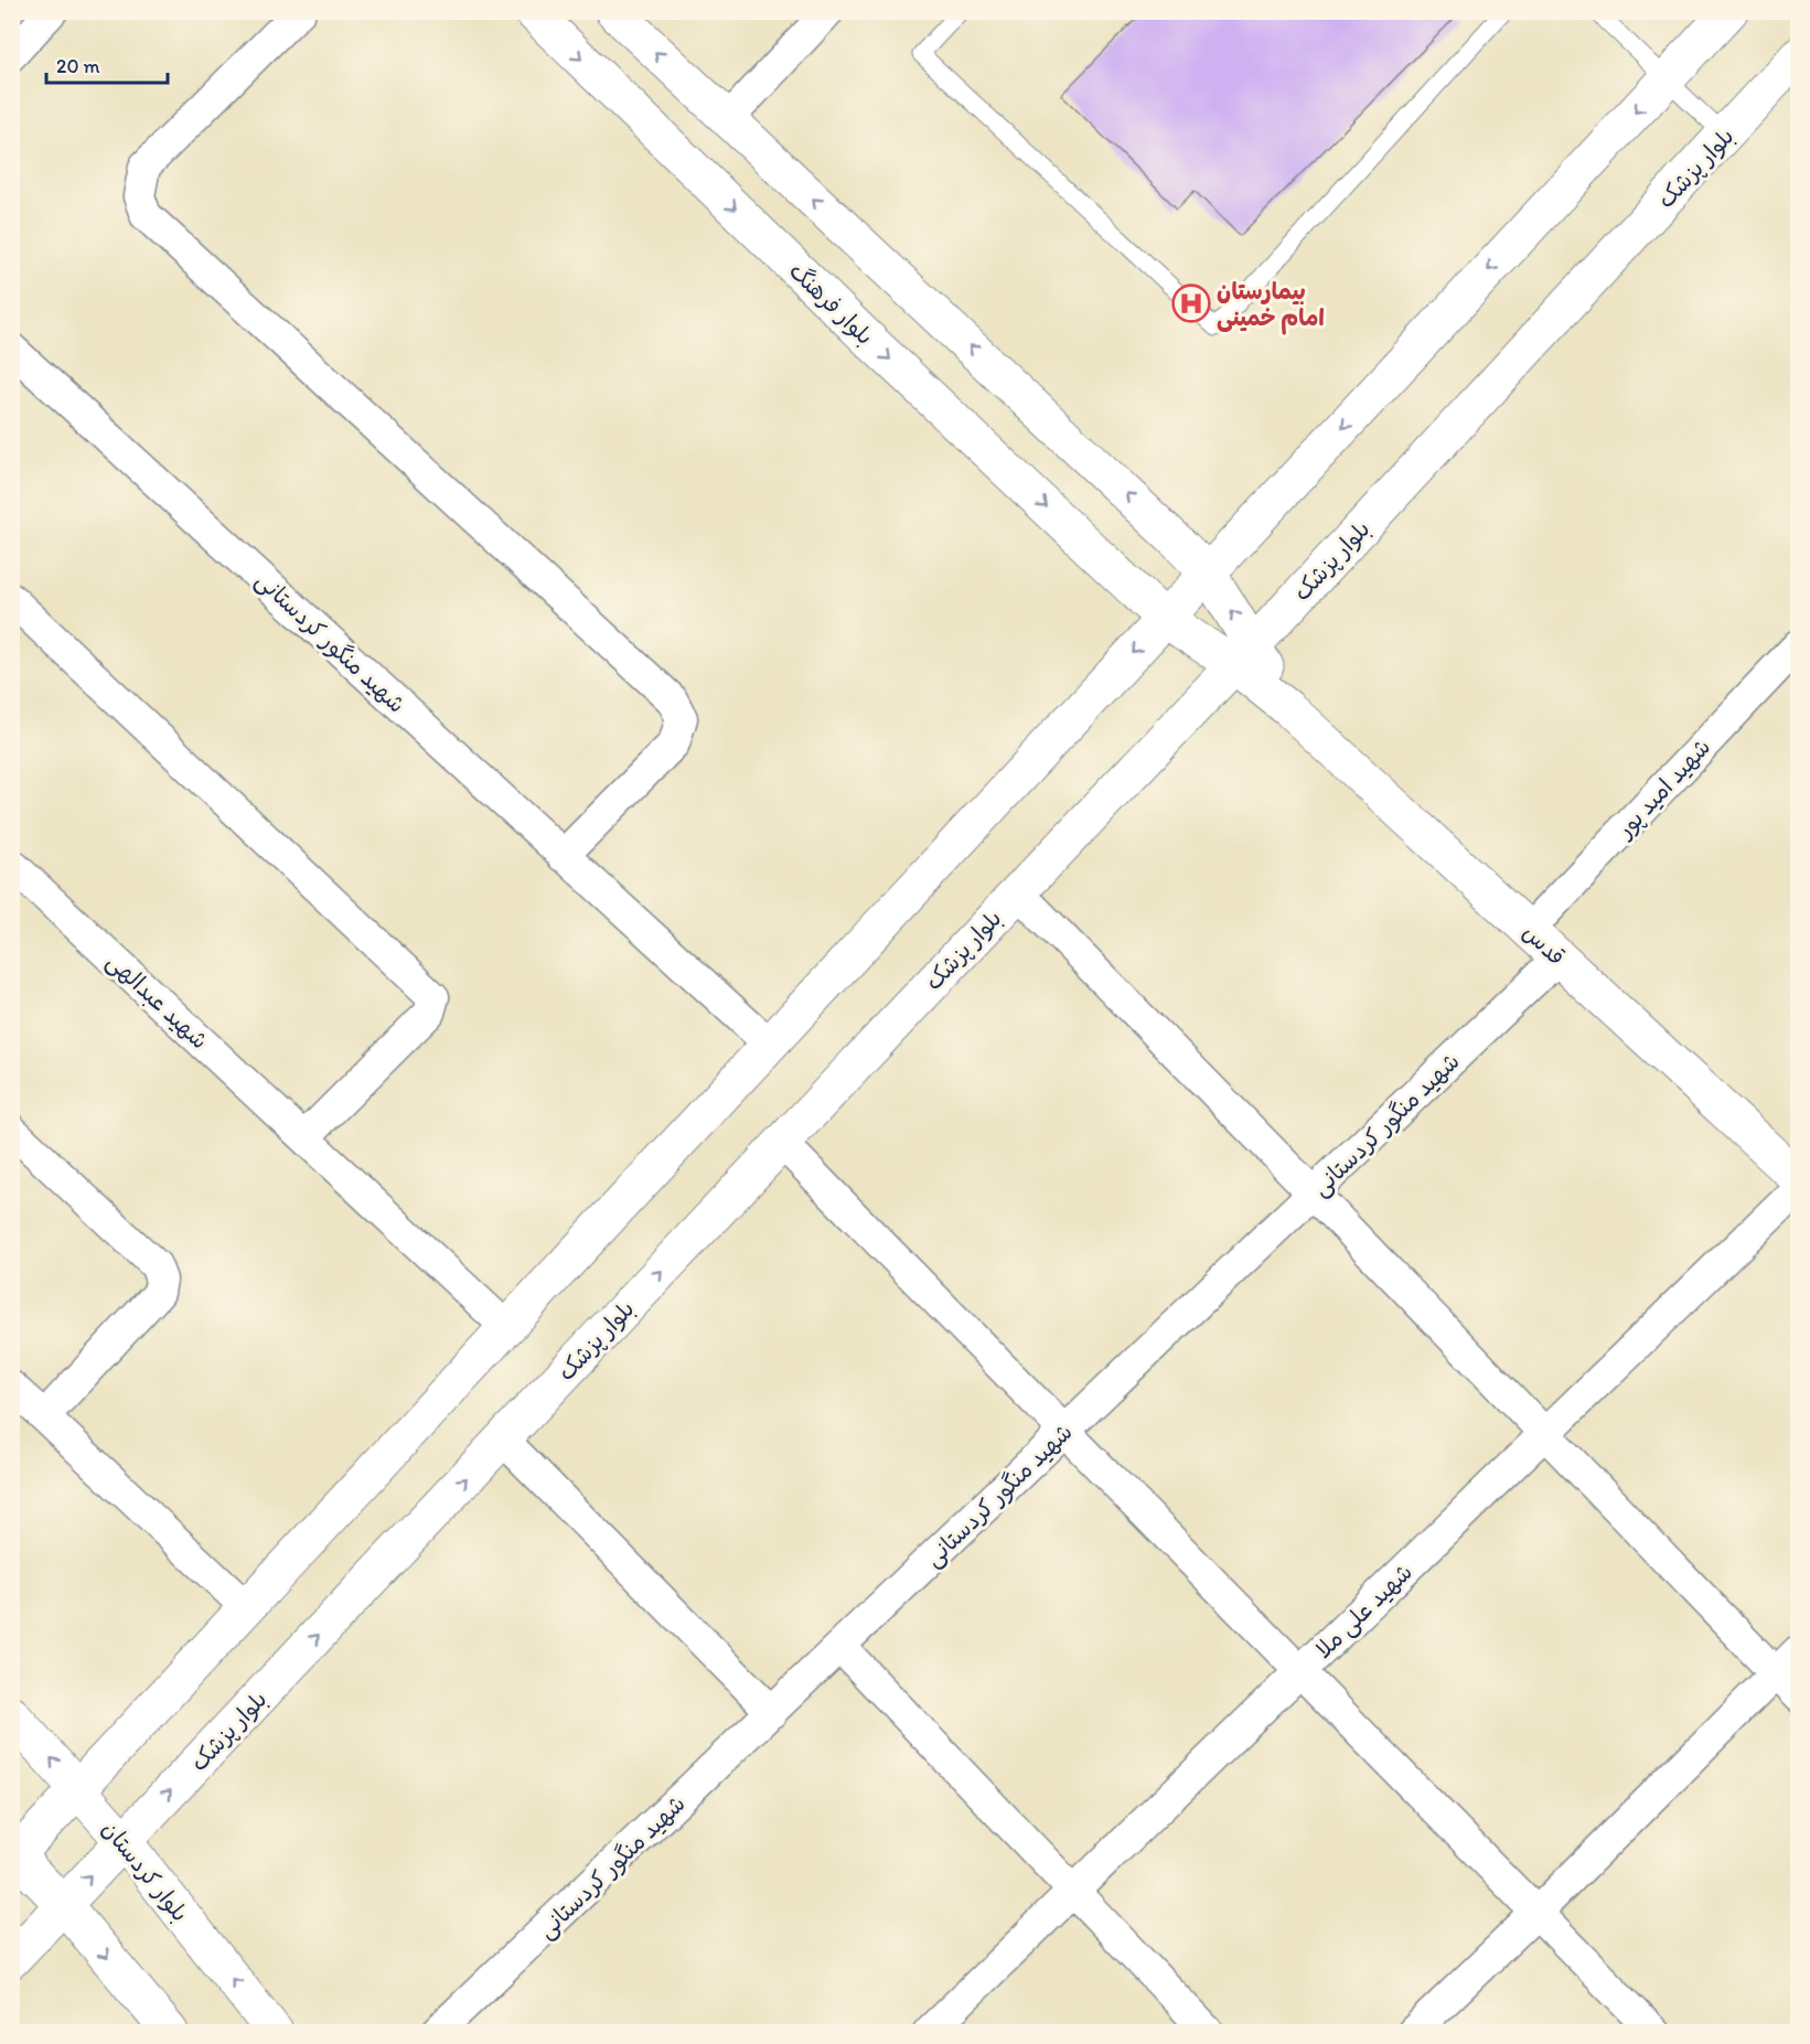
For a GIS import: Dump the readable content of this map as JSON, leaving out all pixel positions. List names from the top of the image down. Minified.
{"streets":{"street":["بلوار پزشک","بلوار فرهنگ","شهید منگور کردستانی","شهید امید پور","قدس","شهید عبدالهی","شهید علی ملا","بلوار کردستان"]},"crossings":[["بلوار پزشک","بلوار فرهنگ"],["بلوار پزشک","قدس"],["بلوار پزشک","بلوار کردستان"],["بلوار فرهنگ","قدس"],["شهید منگور کردستانی","قدس"],["شهید امید پور","قدس"]],"places":{"hospital":["بیمارستان امام خمینی"]},"scale_bar":"20 m"}
